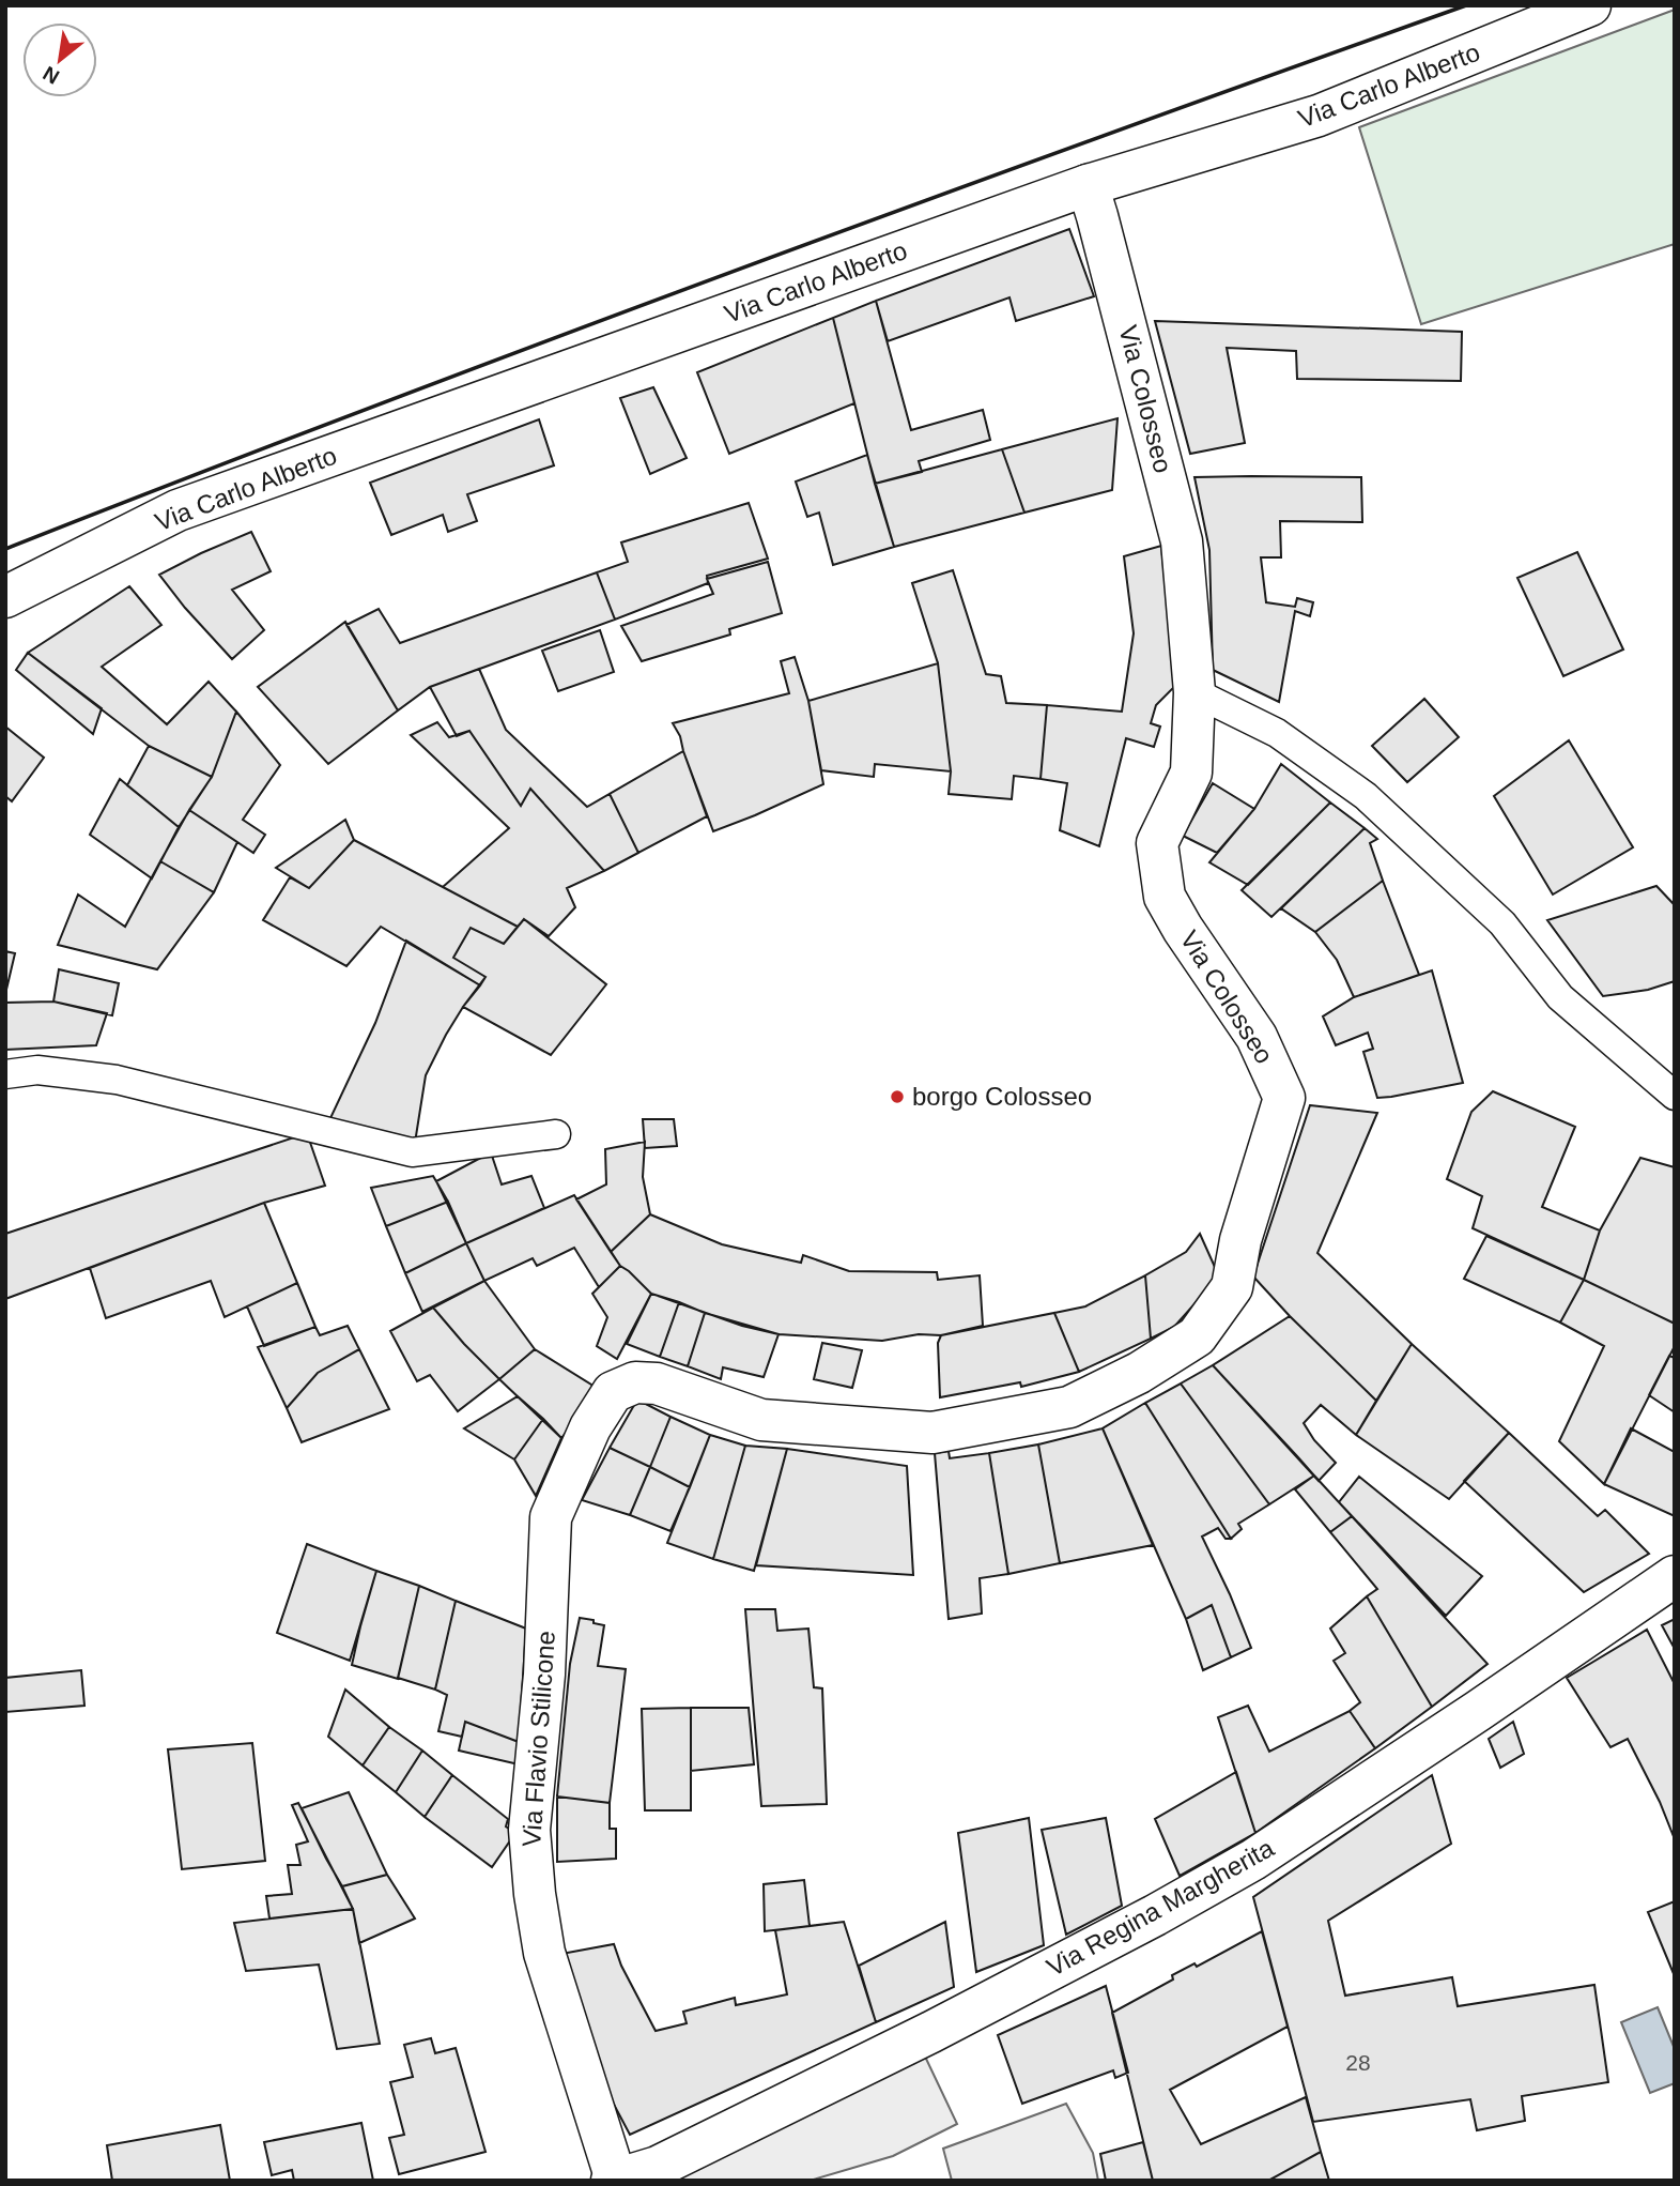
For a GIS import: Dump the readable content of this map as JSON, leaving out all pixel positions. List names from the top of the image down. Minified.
{"streets":{"street":["Via Carlo Alberto","Via Colosseo","Via Flavio Stilicone","Via Regina Margherita"]},"crossings":[["Via Carlo Alberto","Via Colosseo"],["Via Colosseo","Via Flavio Stilicone"],["Via Flavio Stilicone","Via Regina Margherita"]],"places":["borgo Colosseo"],"house_numbers":["28"],"north":"bottom left"}
